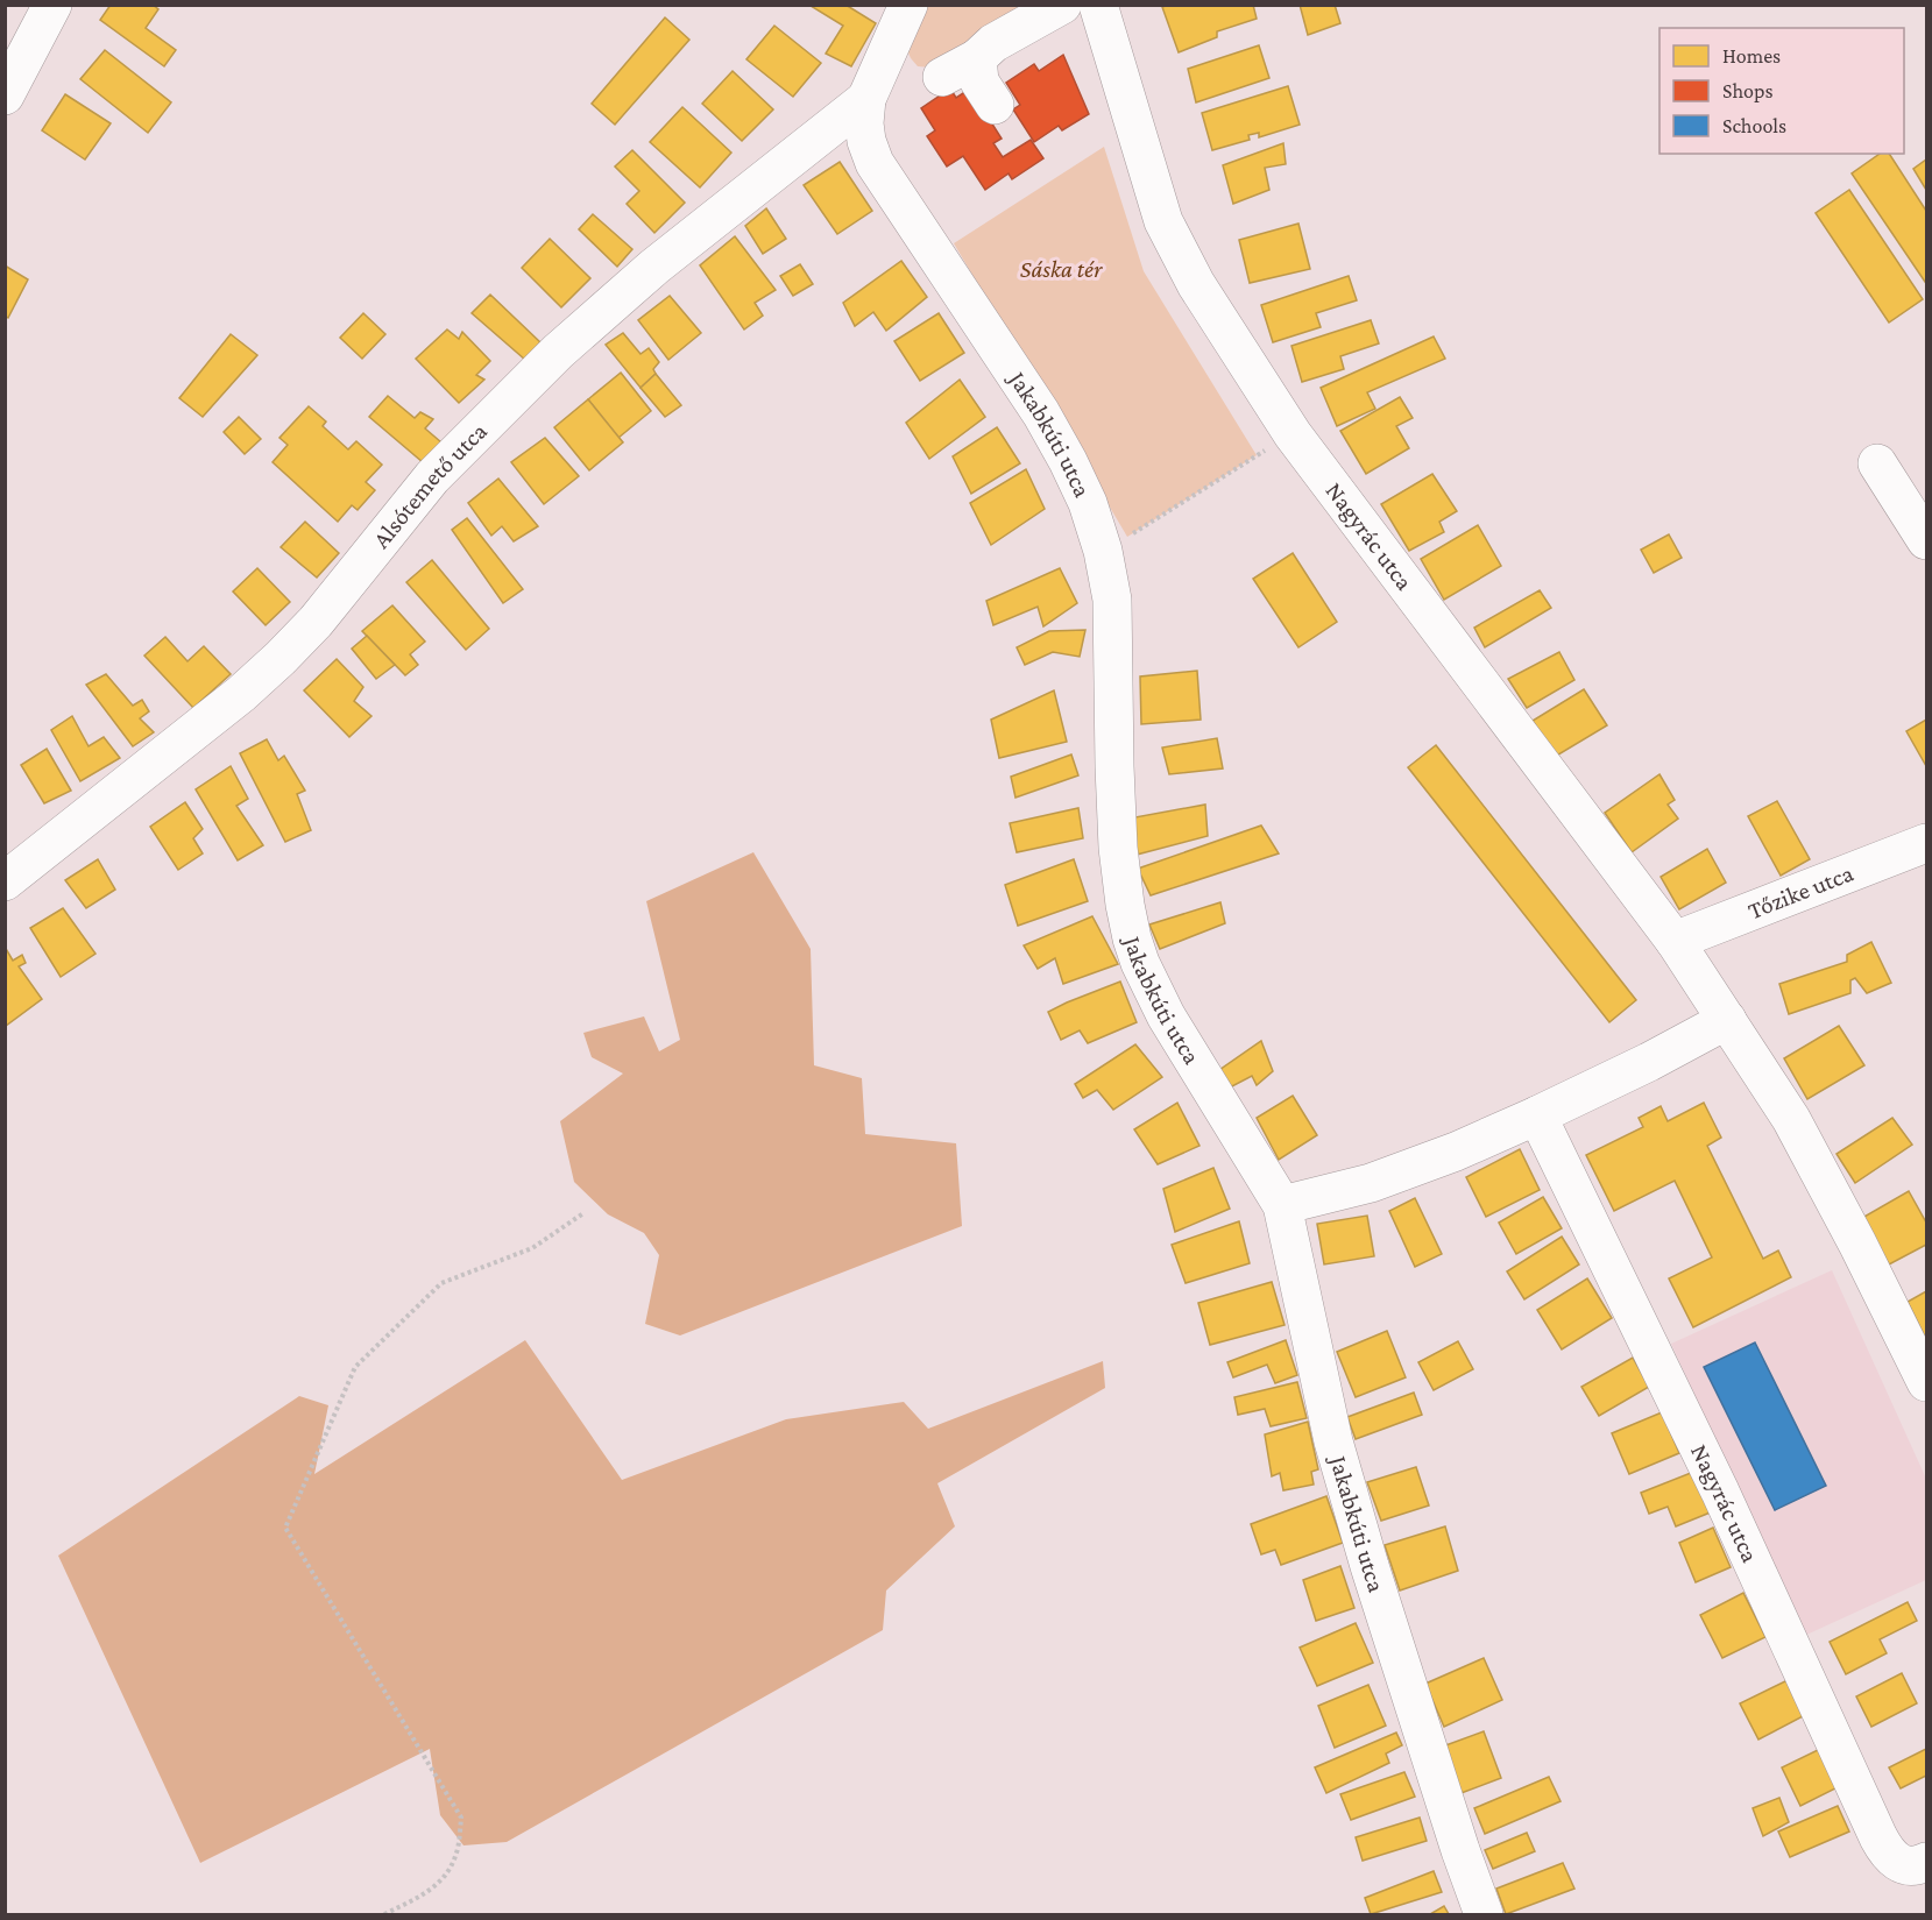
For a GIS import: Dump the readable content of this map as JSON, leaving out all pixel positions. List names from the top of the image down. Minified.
{"streets":{"street":["Jakabkúti utca","Alsótemető utca","Nagyrác utca","Tőzike utca"]},"crossings":[["Jakabkúti utca","Alsótemető utca"],["Nagyrác utca","Tőzike utca"]],"parks":["Sáska tér"],"legend":["Homes","Shops","Schools"]}
